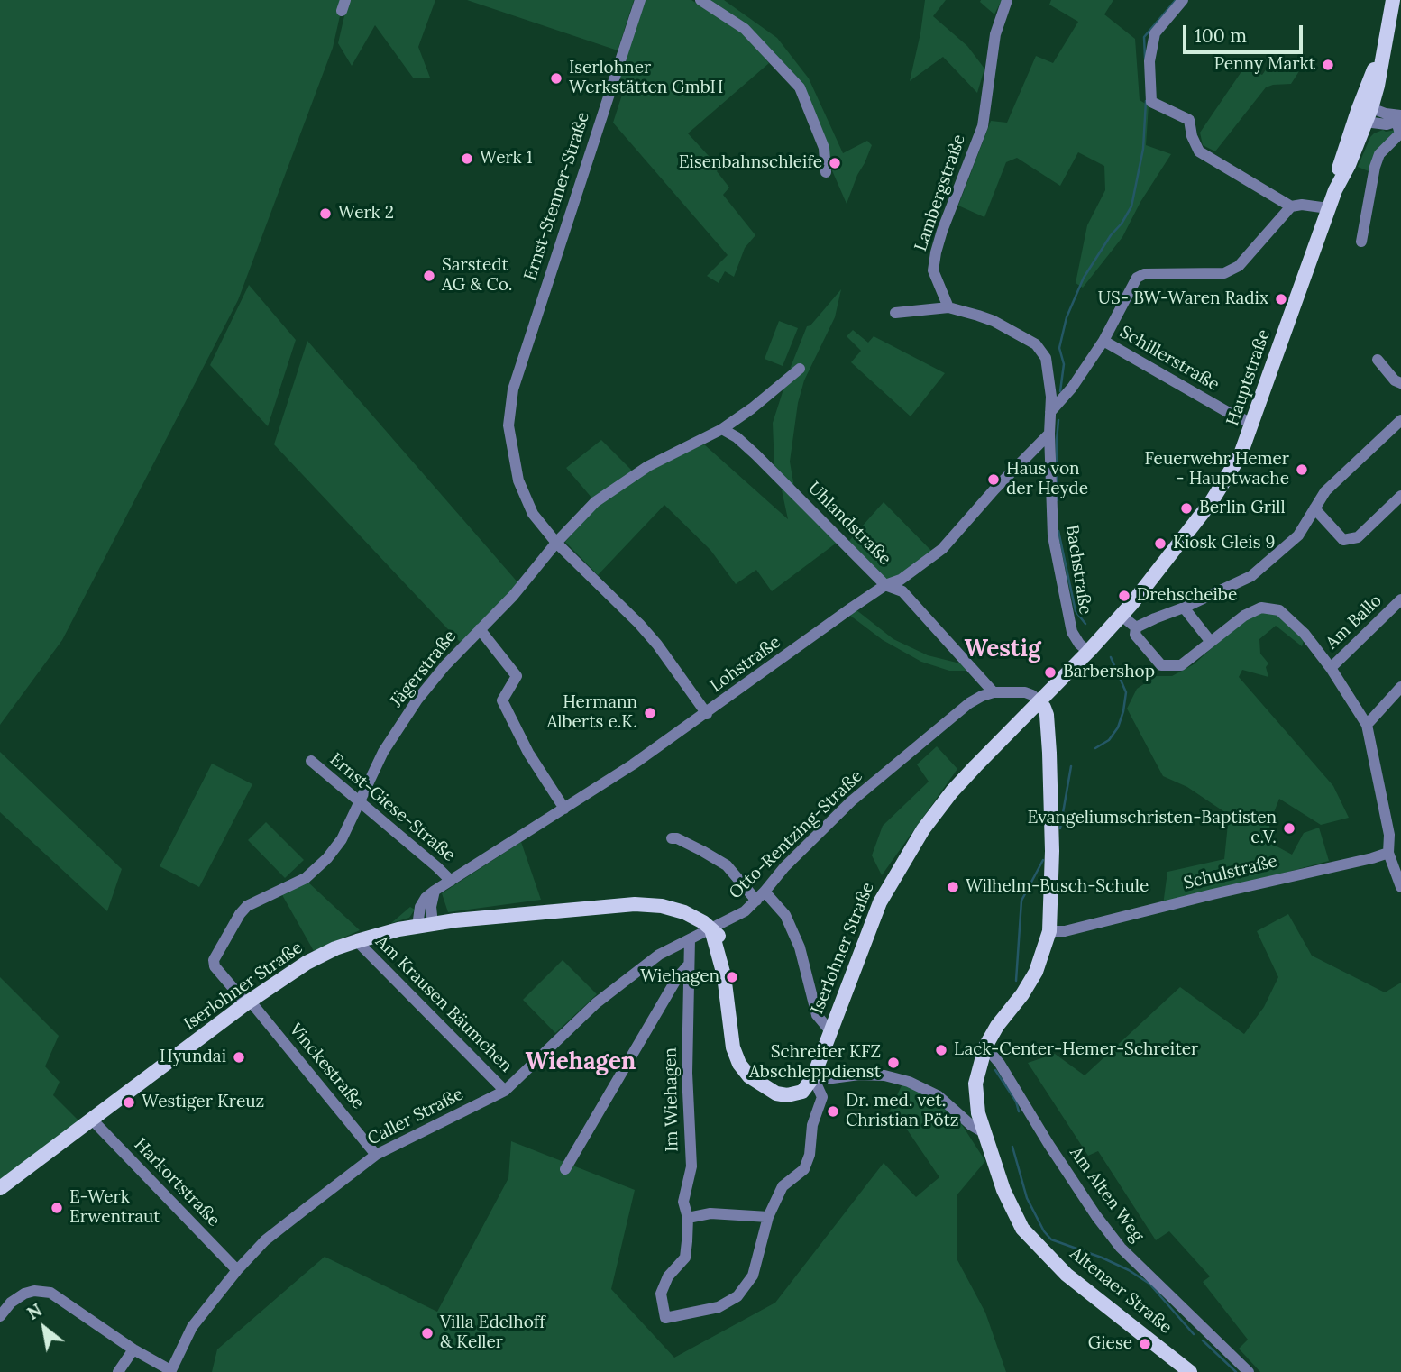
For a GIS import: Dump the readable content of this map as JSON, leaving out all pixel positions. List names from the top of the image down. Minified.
{"streets":{"main road":["Hauptstraße","Iserlohner Straße","Altenaer Straße"],"street":["Lambergstraße","Ernst-Stenner-Straße","Schillerstraße","Uhlandstraße","Bachstraße","Am Ballo","Lohstraße","Jägerstraße","Ernst-Giese-Straße","Otto-Rentzing-Straße","Schulstraße","Am Krausen Bäumchen","Vinckestraße","Im Wiehagen","Caller Straße","Harkortstraße","Am Alten Weg"]},"crossings":[["Ernst-Stenner-Straße","Lohstraße"],["Ernst-Stenner-Straße","Jägerstraße"],["Schillerstraße","Hauptstraße"],["Hauptstraße","Bachstraße"],["Hauptstraße","Iserlohner Straße"],["Hauptstraße","Altenaer Straße"],["Uhlandstraße","Lohstraße"],["Uhlandstraße","Jägerstraße"],["Uhlandstraße","Otto-Rentzing-Straße"],["Bachstraße","Lohstraße"],["Lohstraße","Ernst-Giese-Straße"],["Lohstraße","Iserlohner Straße"],["Jägerstraße","Ernst-Giese-Straße"],["Jägerstraße","Iserlohner Straße"],["Jägerstraße","Vinckestraße"],["Otto-Rentzing-Straße","Iserlohner Straße"],["Otto-Rentzing-Straße","Caller Straße"],["Schulstraße","Altenaer Straße"],["Iserlohner Straße","Am Krausen Bäumchen"],["Iserlohner Straße","Vinckestraße"],["Iserlohner Straße","Caller Straße"],["Iserlohner Straße","Harkortstraße"],["Iserlohner Straße","Altenaer Straße"],["Am Krausen Bäumchen","Caller Straße"],["Vinckestraße","Caller Straße"],["Im Wiehagen","Caller Straße"],["Caller Straße","Harkortstraße"],["Am Alten Weg","Altenaer Straße"]],"districts":["Westig","Wiehagen"],"places":["Penny Markt","Iserlohner Werkstätten GmbH","Werk 1","Eisenbahnschleife","Werk 2","Sarstedt AG & Co.","US- BW-Waren Radix","Feuerwehr Hemer - Hauptwache","Haus von der Heyde","Berlin Grill","Kiosk Gleis 9","Drehscheibe","Barbershop","Hermann Alberts e.K.","Evangeliumschristen-Baptisten e.V.","Wilhelm-Busch-Schule","Wiehagen","Lack-Center-Hemer-Schreiter","Hyundai","Schreiter KFZ Abschleppdienst","Westiger Kreuz","Dr. med. vet. Christian Pötz","E-Werk Erwentraut","Villa Edelhoff & Keller","Giese"],"scale_bar":"100 m","north":"top left"}
